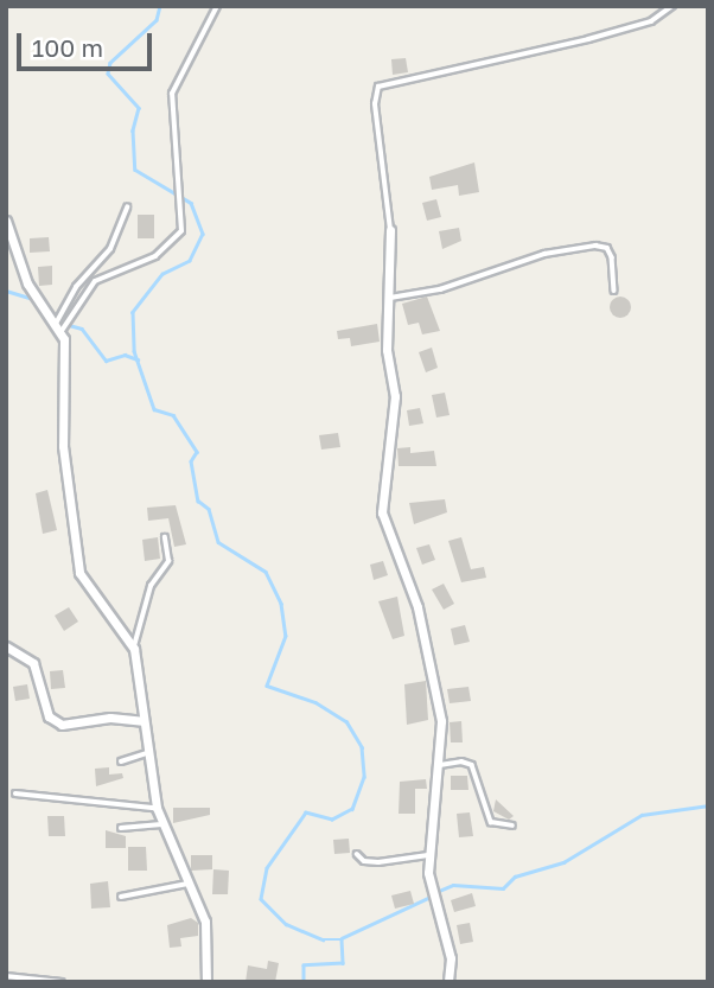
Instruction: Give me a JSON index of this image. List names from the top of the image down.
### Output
{
  "scale_bar": "100 m"
}
